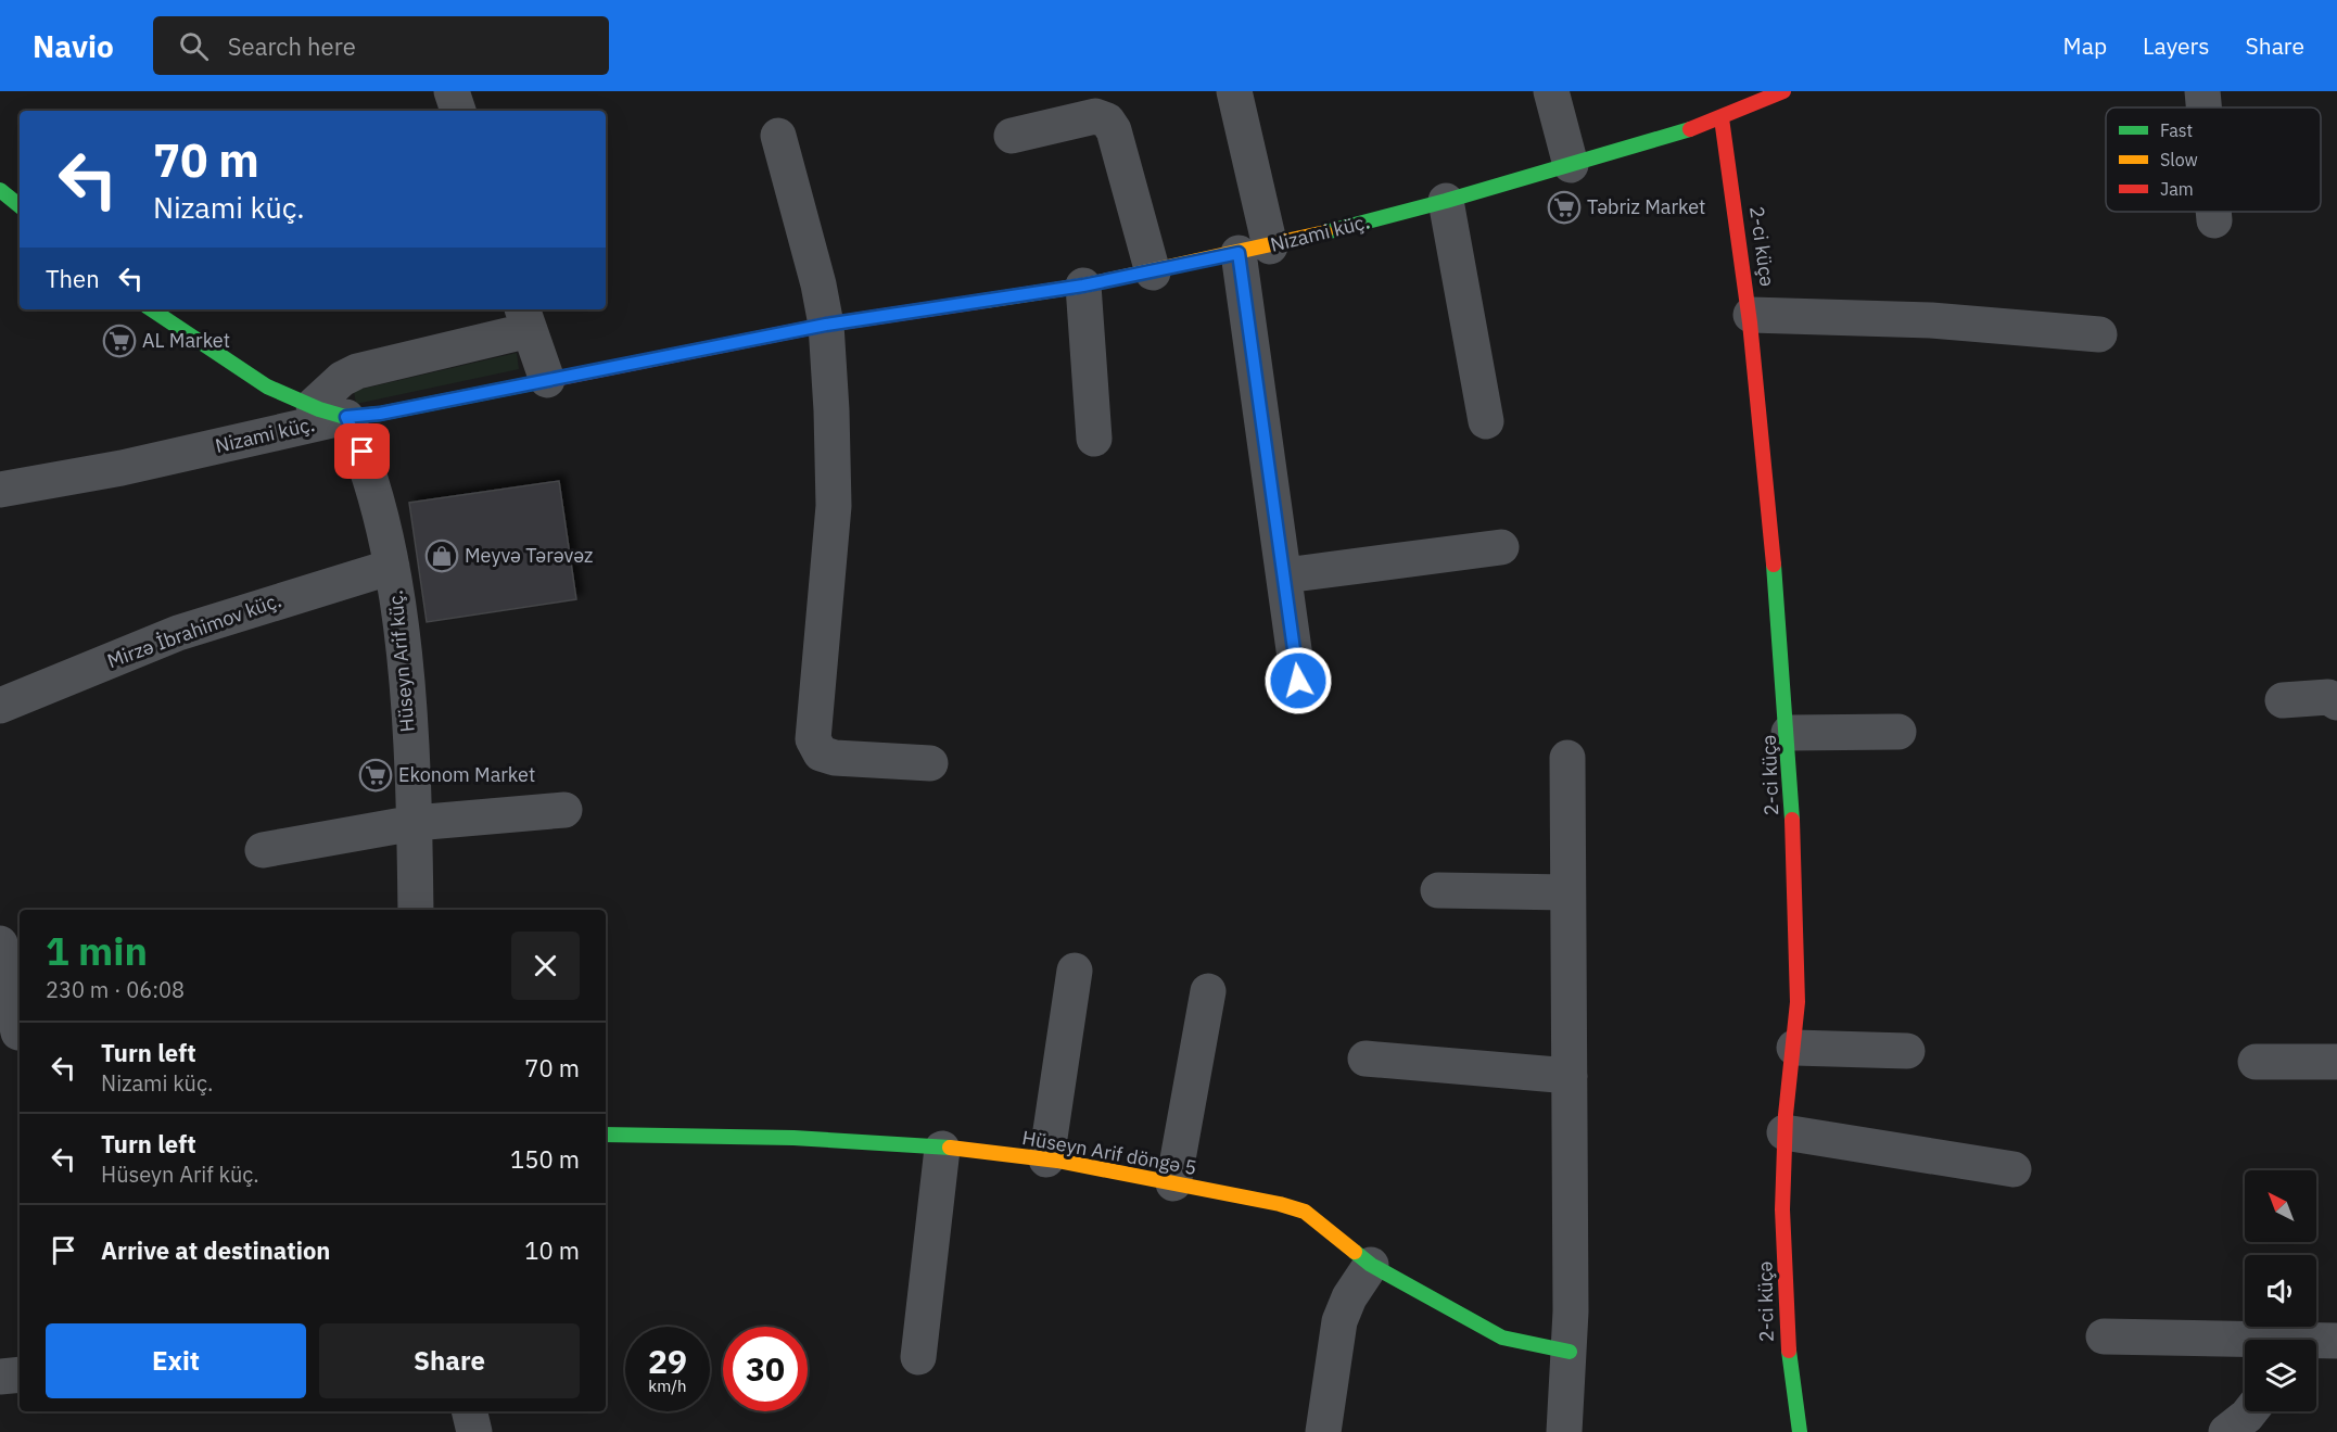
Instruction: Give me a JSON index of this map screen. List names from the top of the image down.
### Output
{
  "streets": {
    "street": [
      "Nizami küç.",
      "2-ci küçə",
      "Mirzə İbrahimov küç.",
      "Hüseyn Arif küç.",
      "Hüseyn Arif döngə 5"
    ]
  },
  "crossings": [
    ["Nizami küç.", "2-ci küçə"],
    ["Nizami küç.", "Hüseyn Arif küç."],
    ["Mirzə İbrahimov küç.", "Hüseyn Arif küç."]
  ],
  "places": {
    "supermarket": ["Təbriz Market", "AL Market", "Ekonom Market"],
    "shop": ["Meyvə Tərəvəz"]
  },
  "legend": ["Fast", "Slow", "Jam"],
  "north": "top left",
  "page": {
    "header": "Navio",
    "search": "Search here",
    "nav": ["Map", "Layers", "Share"],
    "turn": ["70 m", "Nizami küç."],
    "then": "Then",
    "heading": ["1 min", "230 m · 06:08"],
    "list": [
      {
        "name": "Turn left",
        "note": "Nizami küç.",
        "value": "70 m"
      },
      {
        "name": "Turn left",
        "note": "Hüseyn Arif küç.",
        "value": "150 m"
      },
      {
        "name": "Arrive at destination",
        "value": "10 m"
      }
    ],
    "buttons": ["Exit", "Share"],
    "speed": "29 km/h",
    "limit": "30"
  }
}
